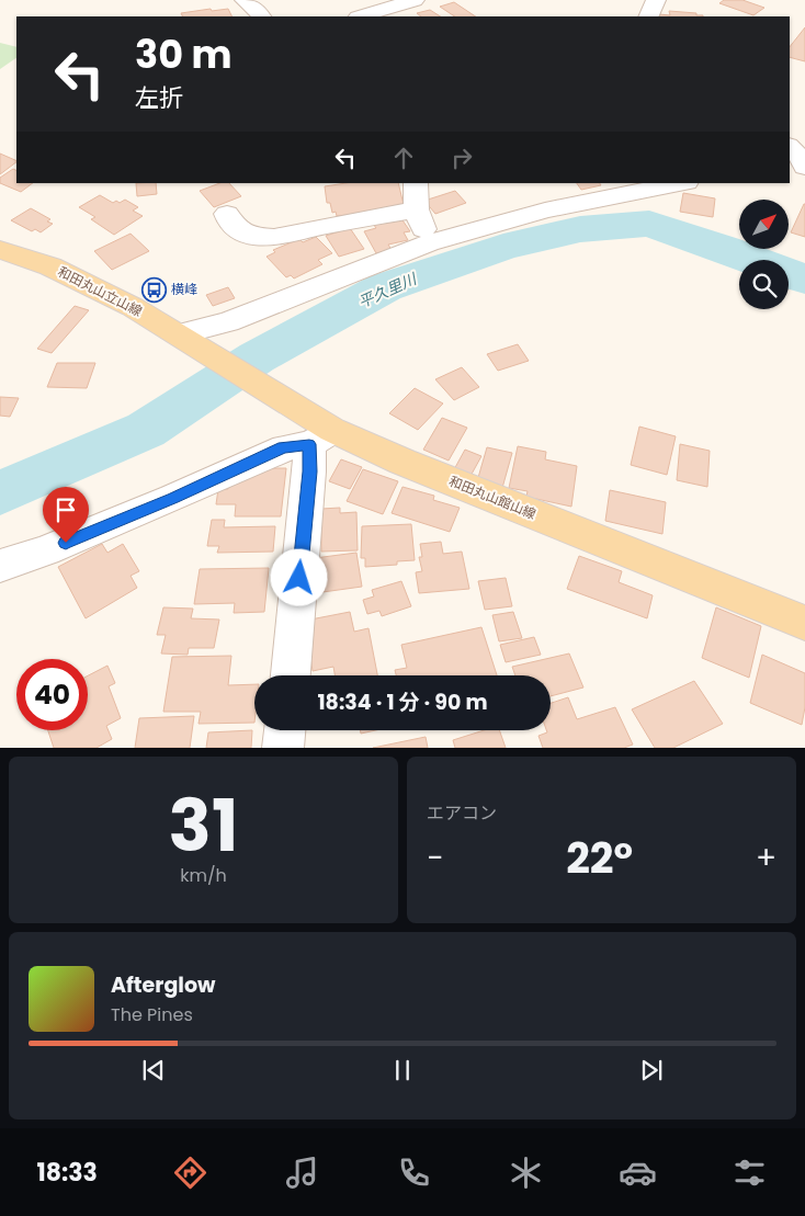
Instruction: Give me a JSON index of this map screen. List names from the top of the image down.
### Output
{
  "streets": {
    "main road": ["和田丸山立山線", "和田丸山館山線"]
  },
  "crossings": [
    ["和田丸山立山線", "和田丸山館山線"]
  ],
  "water": ["平久里川"],
  "places": {
    "bus stop": ["横峰"]
  },
  "north": "top right",
  "page": {
    "turn": ["30 m", "左折"],
    "limit": "40",
    "trip": "18:34 · 1 分 · 90 m",
    "tile": [
      ["31", "km/h"],
      "エアコン"
    ],
    "heat": ["−", "22°", "+"],
    "song": ["Afterglow", "The Pines"],
    "tabs": "18:33"
  }
}
